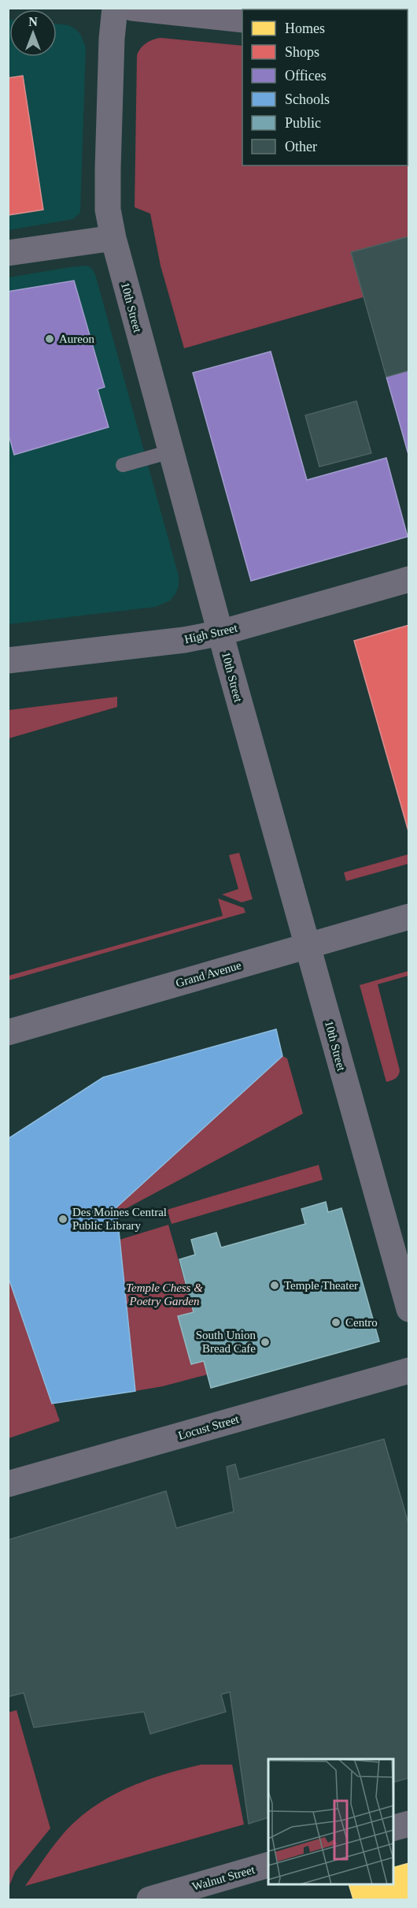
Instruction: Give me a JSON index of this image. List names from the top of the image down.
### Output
{
  "streets": {
    "street": [
      "10th Street",
      "High Street",
      "Grand Avenue",
      "Locust Street",
      "Walnut Street"
    ]
  },
  "crossings": [
    ["10th Street", "High Street"],
    ["10th Street", "Grand Avenue"]
  ],
  "parks": ["Temple Chess & Poetry Garden"],
  "places": [
    "Aureon",
    "Des Moines Central Public Library",
    "Temple Theater",
    "Centro",
    "South Union Bread Cafe"
  ],
  "legend": [
    "Homes",
    "Shops",
    "Offices",
    "Schools",
    "Public",
    "Other"
  ],
  "north": "top"
}
